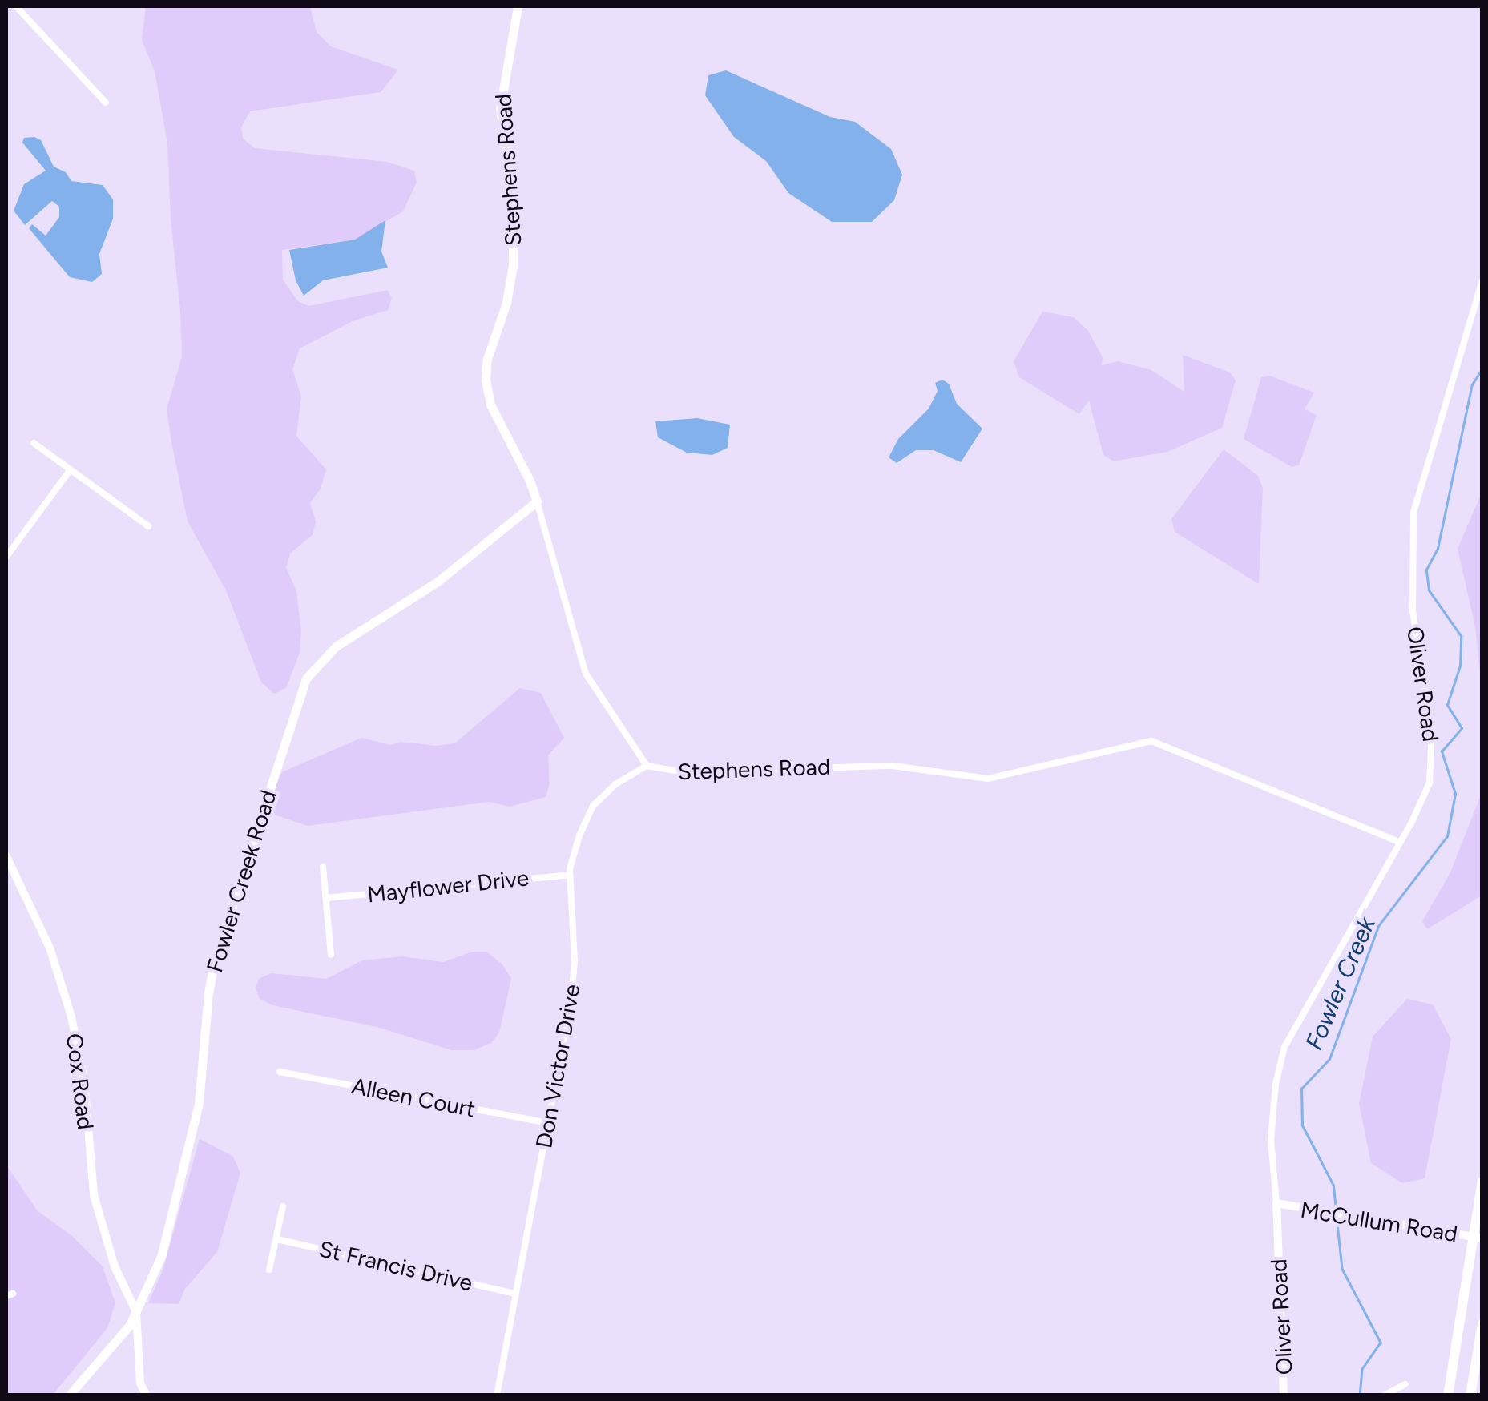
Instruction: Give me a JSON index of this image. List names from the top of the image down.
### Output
{
  "streets": {
    "main road": ["Stephens Road", "Fowler Creek Road"],
    "street": [
      "Oliver Road",
      "Mayflower Drive",
      "Don Victor Drive",
      "Cox Road",
      "Alleen Court",
      "McCullum Road",
      "St Francis Drive"
    ]
  },
  "crossings": [
    ["Stephens Road", "Oliver Road"],
    ["Stephens Road", "Fowler Creek Road"],
    ["Stephens Road", "Don Victor Drive"],
    ["Oliver Road", "McCullum Road"],
    ["Fowler Creek Road", "Cox Road"],
    ["Mayflower Drive", "Don Victor Drive"],
    ["Don Victor Drive", "Alleen Court"],
    ["Don Victor Drive", "St Francis Drive"]
  ],
  "water": ["Fowler Creek"]
}
